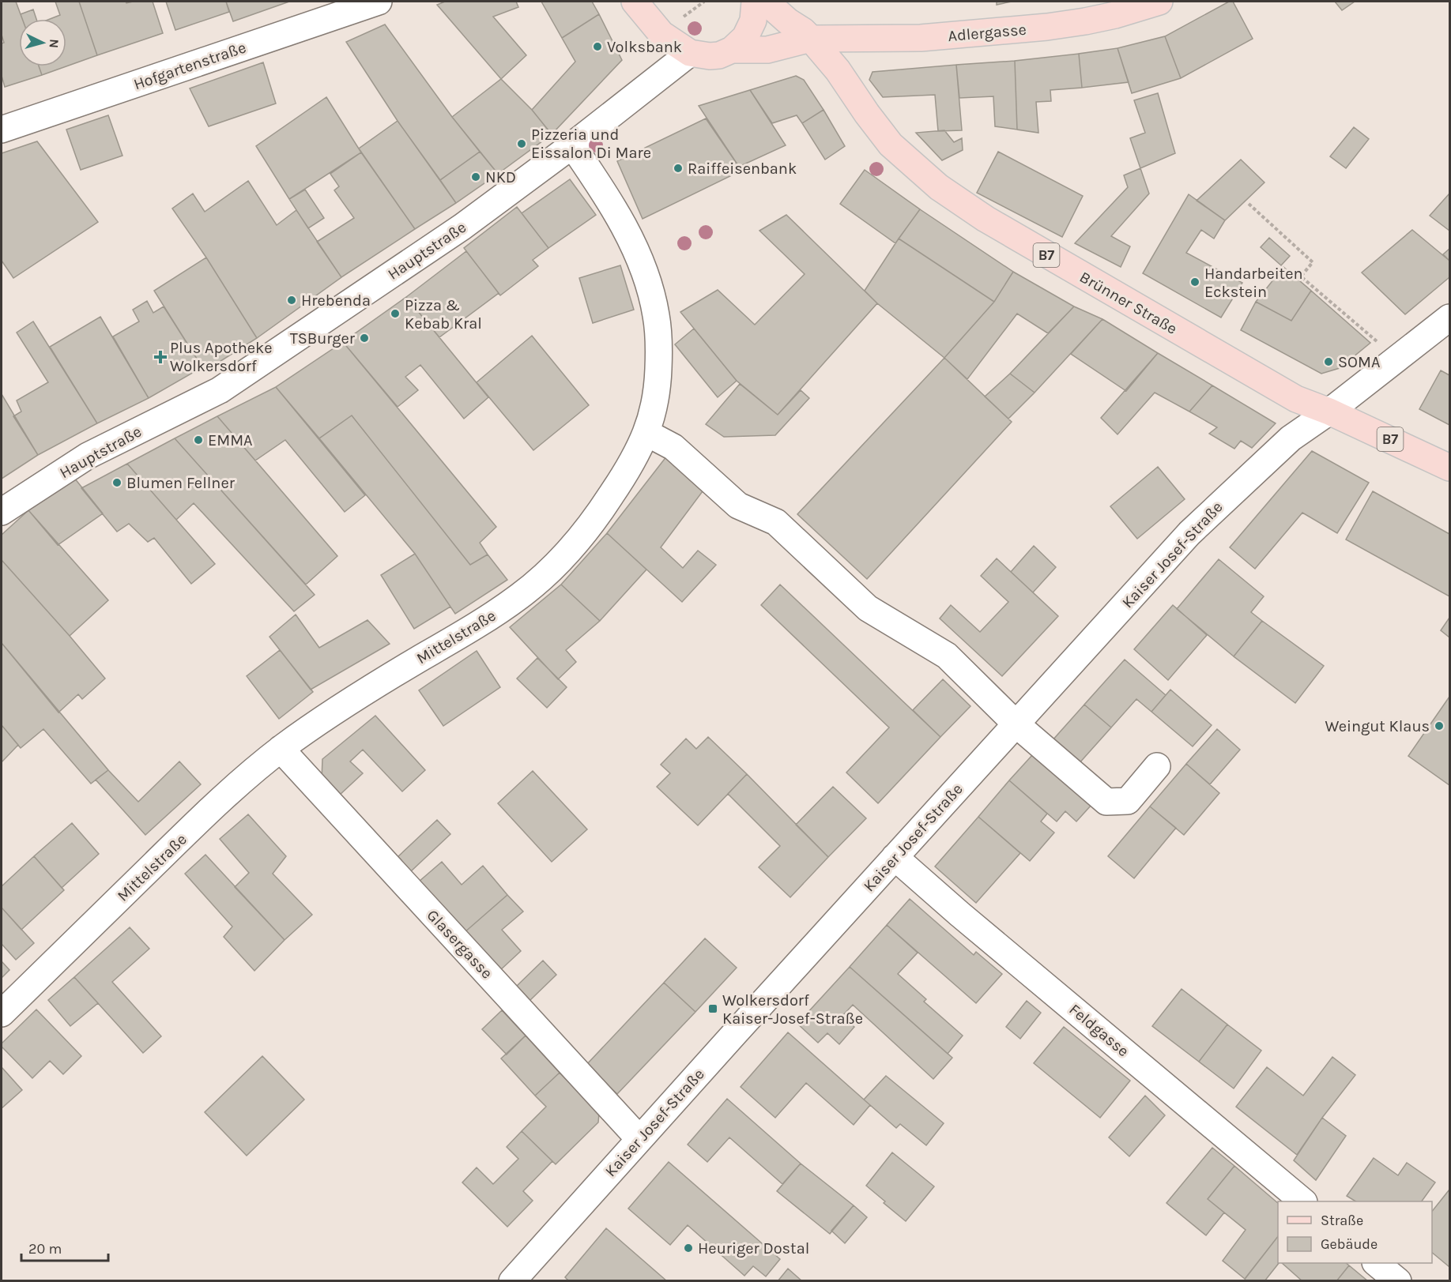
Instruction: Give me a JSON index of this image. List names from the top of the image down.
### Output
{
  "streets": {
    "main road": ["Adlergasse", "B7", "Brünner Straße"],
    "street": [
      "Hofgartenstraße",
      "Hauptstraße",
      "Kaiser Josef-Straße",
      "Mittelstraße",
      "Glasergasse",
      "Feldgasse"
    ]
  },
  "crossings": [
    ["Adlergasse", "Hauptstraße"],
    ["Adlergasse", "B7"],
    ["Adlergasse", "Brünner Straße"],
    ["Hauptstraße", "Mittelstraße"],
    ["B7", "Brünner Straße"],
    ["Brünner Straße", "Kaiser Josef-Straße"],
    ["Kaiser Josef-Straße", "Glasergasse"],
    ["Kaiser Josef-Straße", "Feldgasse"],
    ["Mittelstraße", "Glasergasse"]
  ],
  "places": {
    "other": [
      "Volksbank",
      "Pizzeria und Eissalon Di Mare",
      "Raiffeisenbank",
      "NKD",
      "Handarbeiten Eckstein",
      "Hrebenda",
      "Pizza & Kebab Kral",
      "TSBurger",
      "SOMA",
      "EMMA",
      "Blumen Fellner",
      "Weingut Klaus",
      "Heuriger Dostal"
    ],
    "health": ["Plus Apotheke Wolkersdorf"],
    "transit": ["Wolkersdorf Kaiser-Josef-Straße"]
  },
  "legend": ["Straße", "Gebäude"],
  "scale_bar": "20 m",
  "north": "right"
}
